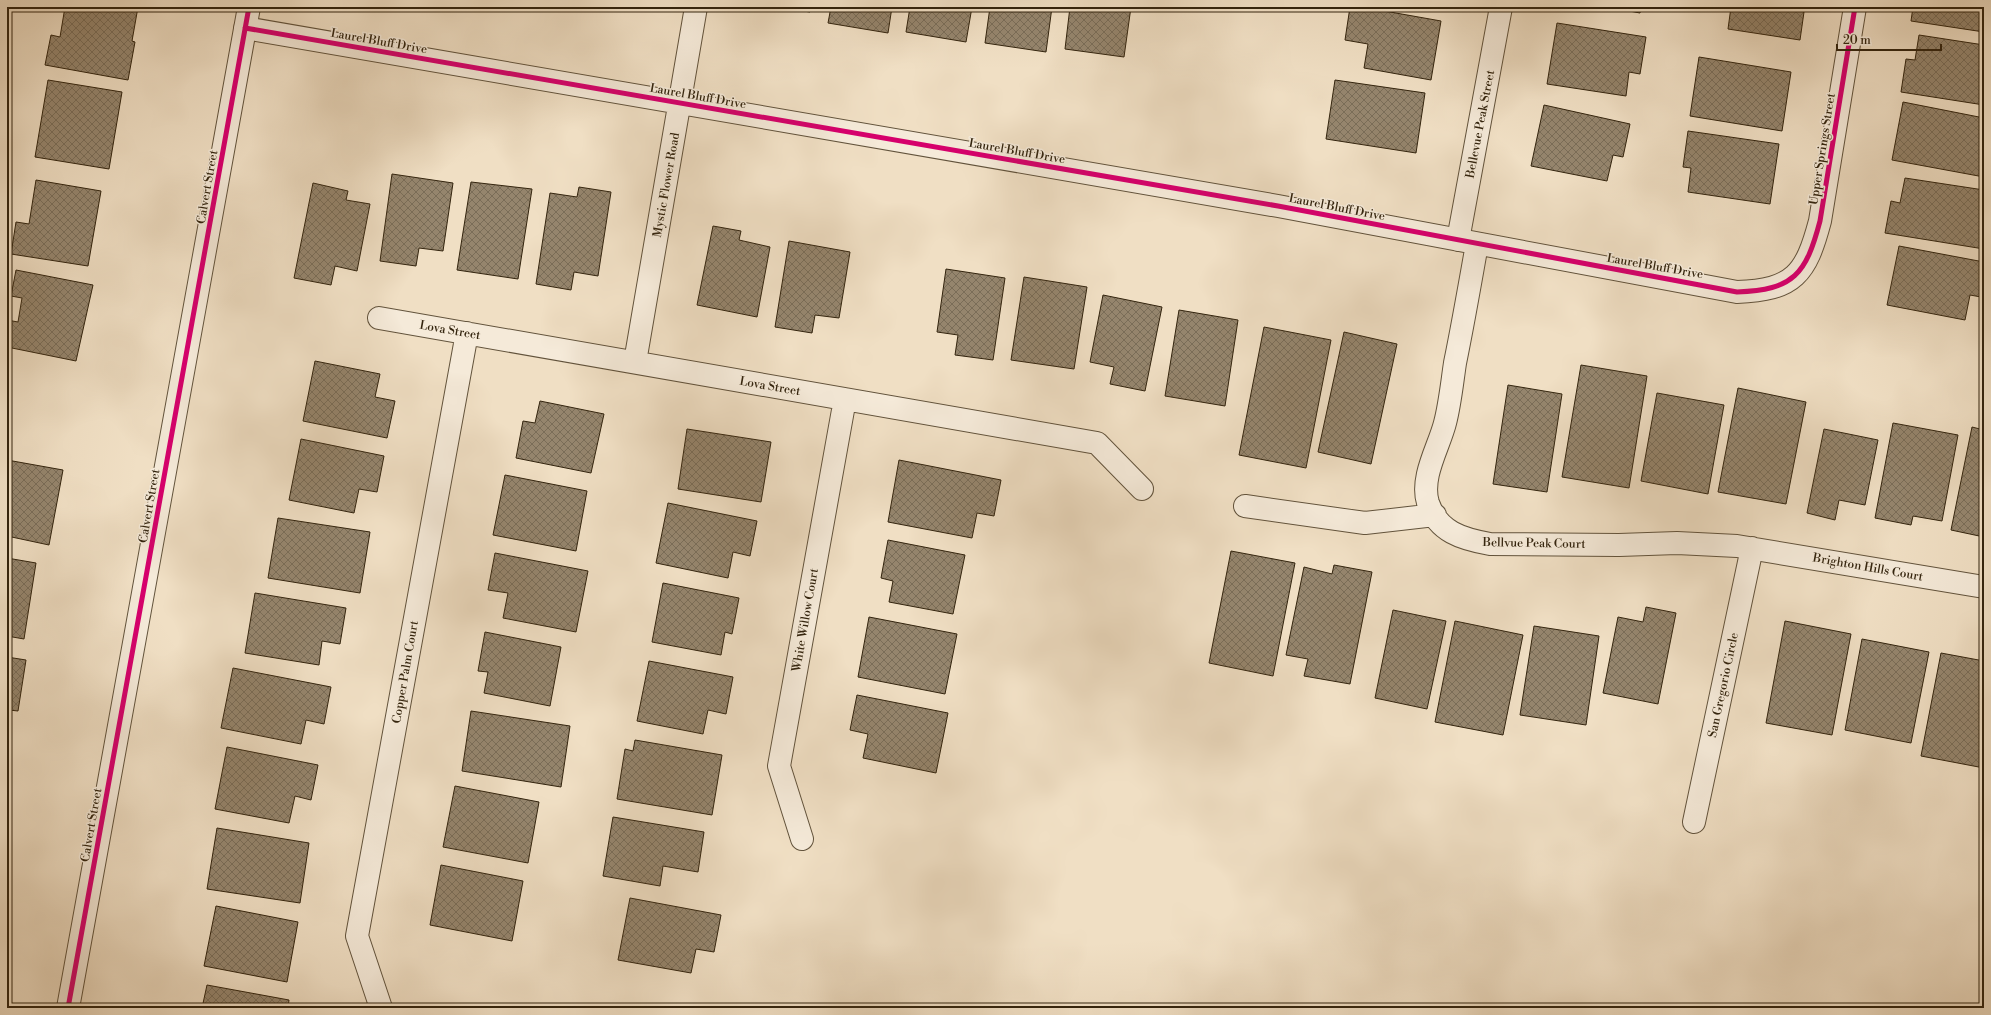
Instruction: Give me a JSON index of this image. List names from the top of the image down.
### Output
{
  "streets": {
    "street": [
      "Laurel Bluff Drive",
      "Bellevue Peak Street",
      "Upper Springs Street",
      "Mystic Flower Road",
      "Calvert Street",
      "Lova Street",
      "Bellvue Peak Court",
      "Brighton Hills Court",
      "White Willow Court",
      "Copper Palm Court",
      "San Gregorio Circle"
    ]
  },
  "crossings": [
    ["Laurel Bluff Drive", "Bellevue Peak Street"],
    ["Laurel Bluff Drive", "Upper Springs Street"],
    ["Laurel Bluff Drive", "Mystic Flower Road"],
    ["Laurel Bluff Drive", "Calvert Street"],
    ["Laurel Bluff Drive", "Bellvue Peak Court"],
    ["Bellevue Peak Street", "Bellvue Peak Court"],
    ["Mystic Flower Road", "Lova Street"],
    ["Lova Street", "White Willow Court"],
    ["Lova Street", "Copper Palm Court"],
    ["Bellvue Peak Court", "Brighton Hills Court"],
    ["Bellvue Peak Court", "San Gregorio Circle"],
    ["Brighton Hills Court", "San Gregorio Circle"]
  ],
  "scale_bar": "20 m"
}
